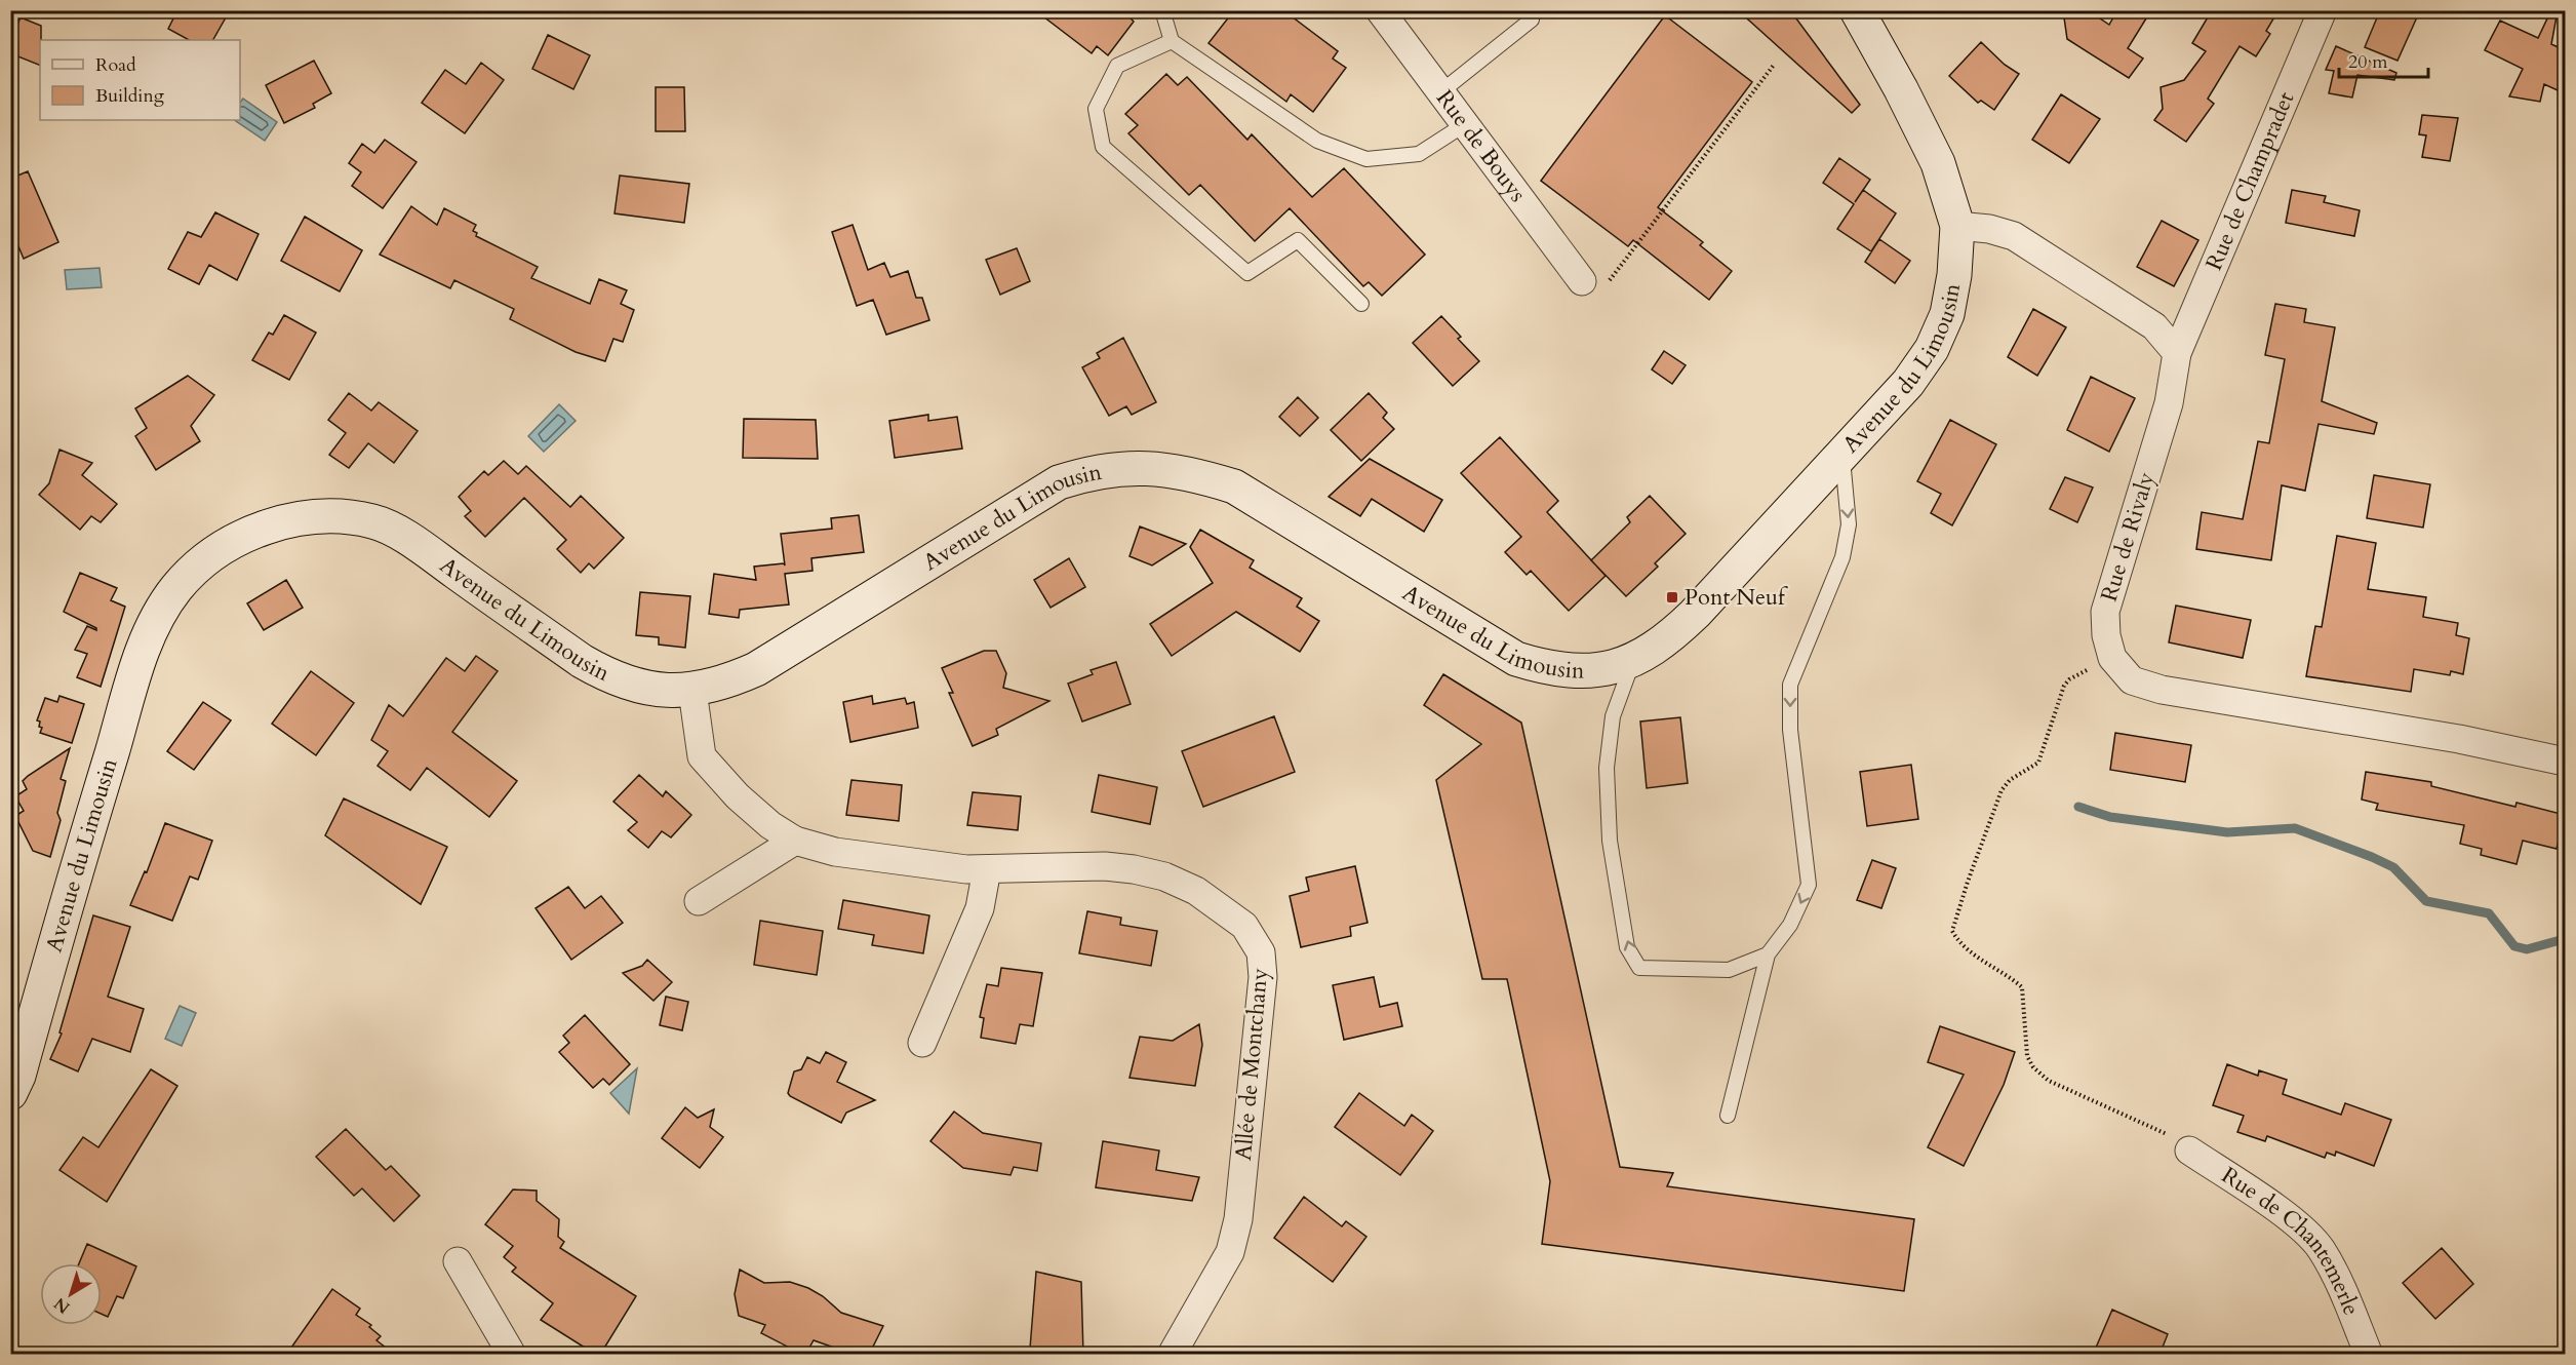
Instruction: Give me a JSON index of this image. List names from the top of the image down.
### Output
{
  "streets": {
    "main road": ["Avenue du Limousin"],
    "street": [
      "Rue de Bouys",
      "Rue de Champradet",
      "Rue de Rivaly",
      "Allée de Montchany",
      "Rue de Chantemerle"
    ]
  },
  "crossings": [
    ["Rue de Champradet", "Rue de Rivaly"],
    ["Avenue du Limousin", "Allée de Montchany"]
  ],
  "places": {
    "transit": ["Pont Neuf"]
  },
  "legend": ["Road", "Building"],
  "scale_bar": "20 m",
  "north": "bottom left"
}
